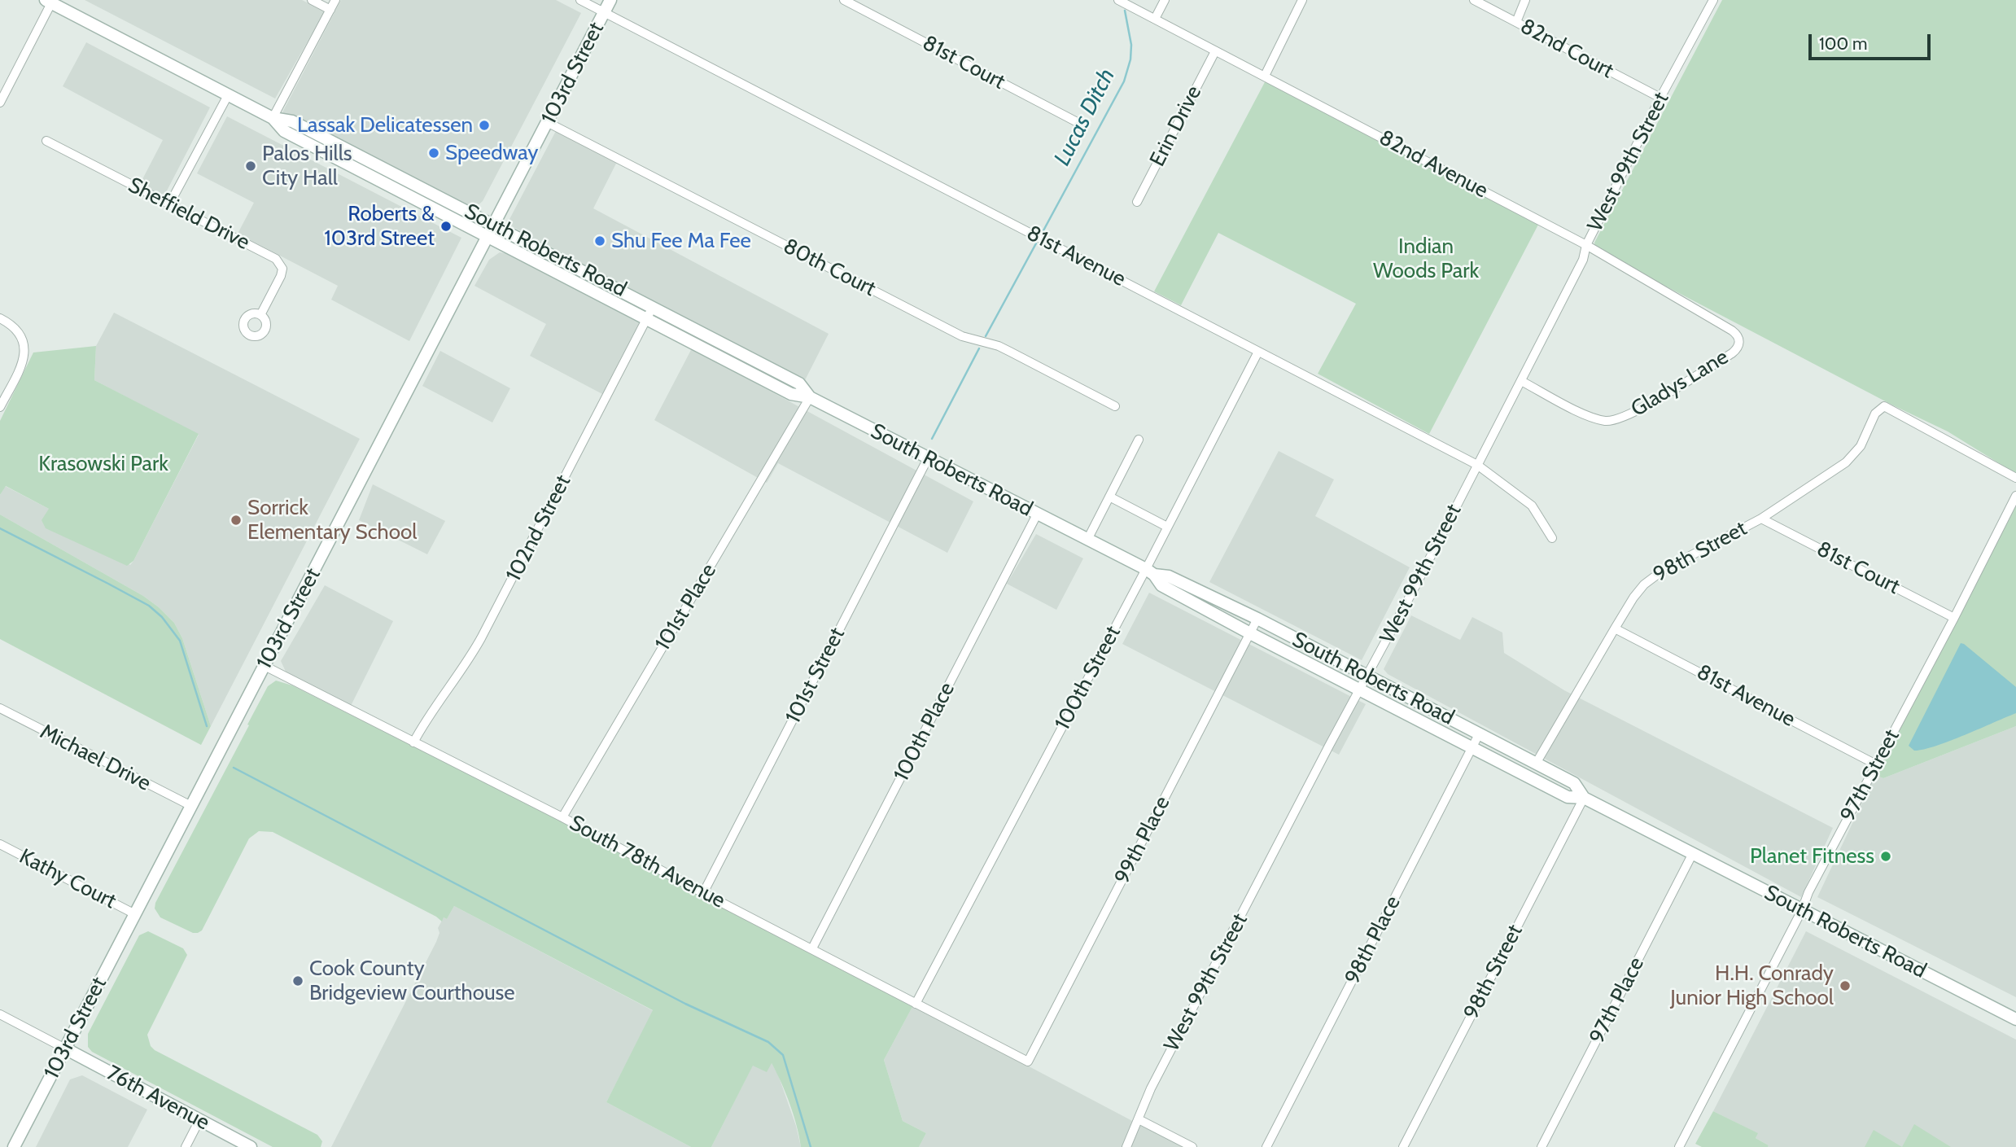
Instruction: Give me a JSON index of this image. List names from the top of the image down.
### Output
{
  "streets": {
    "street": [
      "82nd Court",
      "81st Court",
      "103rd Street",
      "Erin Drive",
      "West 99th Street",
      "82nd Avenue",
      "Sheffield Drive",
      "South Roberts Road",
      "81st Avenue",
      "80th Court",
      "Gladys Lane",
      "102nd Street",
      "98th Street",
      "101st Place",
      "101st Street",
      "100th Street",
      "100th Place",
      "Michael Drive",
      "97th Street",
      "99th Place",
      "South 78th Avenue",
      "Kathy Court",
      "98th Place",
      "97th Place",
      "76th Avenue"
    ]
  },
  "crossings": [
    ["82nd Court", "West 99th Street"],
    ["81st Court", "98th Street"],
    ["81st Court", "97th Street"],
    ["103rd Street", "South Roberts Road"],
    ["103rd Street", "81st Avenue"],
    ["103rd Street", "80th Court"],
    ["103rd Street", "Michael Drive"],
    ["103rd Street", "South 78th Avenue"],
    ["103rd Street", "Kathy Court"],
    ["103rd Street", "76th Avenue"],
    ["Erin Drive", "82nd Avenue"],
    ["West 99th Street", "82nd Avenue"],
    ["West 99th Street", "South Roberts Road"],
    ["West 99th Street", "81st Avenue"],
    ["West 99th Street", "Gladys Lane"],
    ["82nd Avenue", "Gladys Lane"],
    ["South Roberts Road", "102nd Street"],
    ["South Roberts Road", "98th Street"],
    ["South Roberts Road", "101st Place"],
    ["South Roberts Road", "101st Street"],
    ["South Roberts Road", "100th Street"],
    ["South Roberts Road", "100th Place"],
    ["South Roberts Road", "97th Street"],
    ["South Roberts Road", "99th Place"],
    ["South Roberts Road", "98th Place"],
    ["South Roberts Road", "97th Place"],
    ["81st Avenue", "98th Street"],
    ["81st Avenue", "100th Street"],
    ["81st Avenue", "97th Street"],
    ["102nd Street", "South 78th Avenue"],
    ["101st Place", "South 78th Avenue"],
    ["101st Street", "South 78th Avenue"],
    ["100th Street", "South 78th Avenue"],
    ["100th Place", "South 78th Avenue"],
    ["99th Place", "South 78th Avenue"]
  ],
  "water": ["Lucas Ditch"],
  "parks": ["Indian Woods Park", "Krasowski Park"],
  "places": [
    "Lassak Delicatessen",
    "Speedway",
    "Palos Hills City Hall",
    "Roberts & 103rd Street",
    "Shu Fee Ma Fee",
    "Sorrick Elementary School",
    "Planet Fitness",
    "Cook County Bridgeview Courthouse",
    "H.H. Conrady Junior High School"
  ],
  "scale_bar": "100 m"
}
